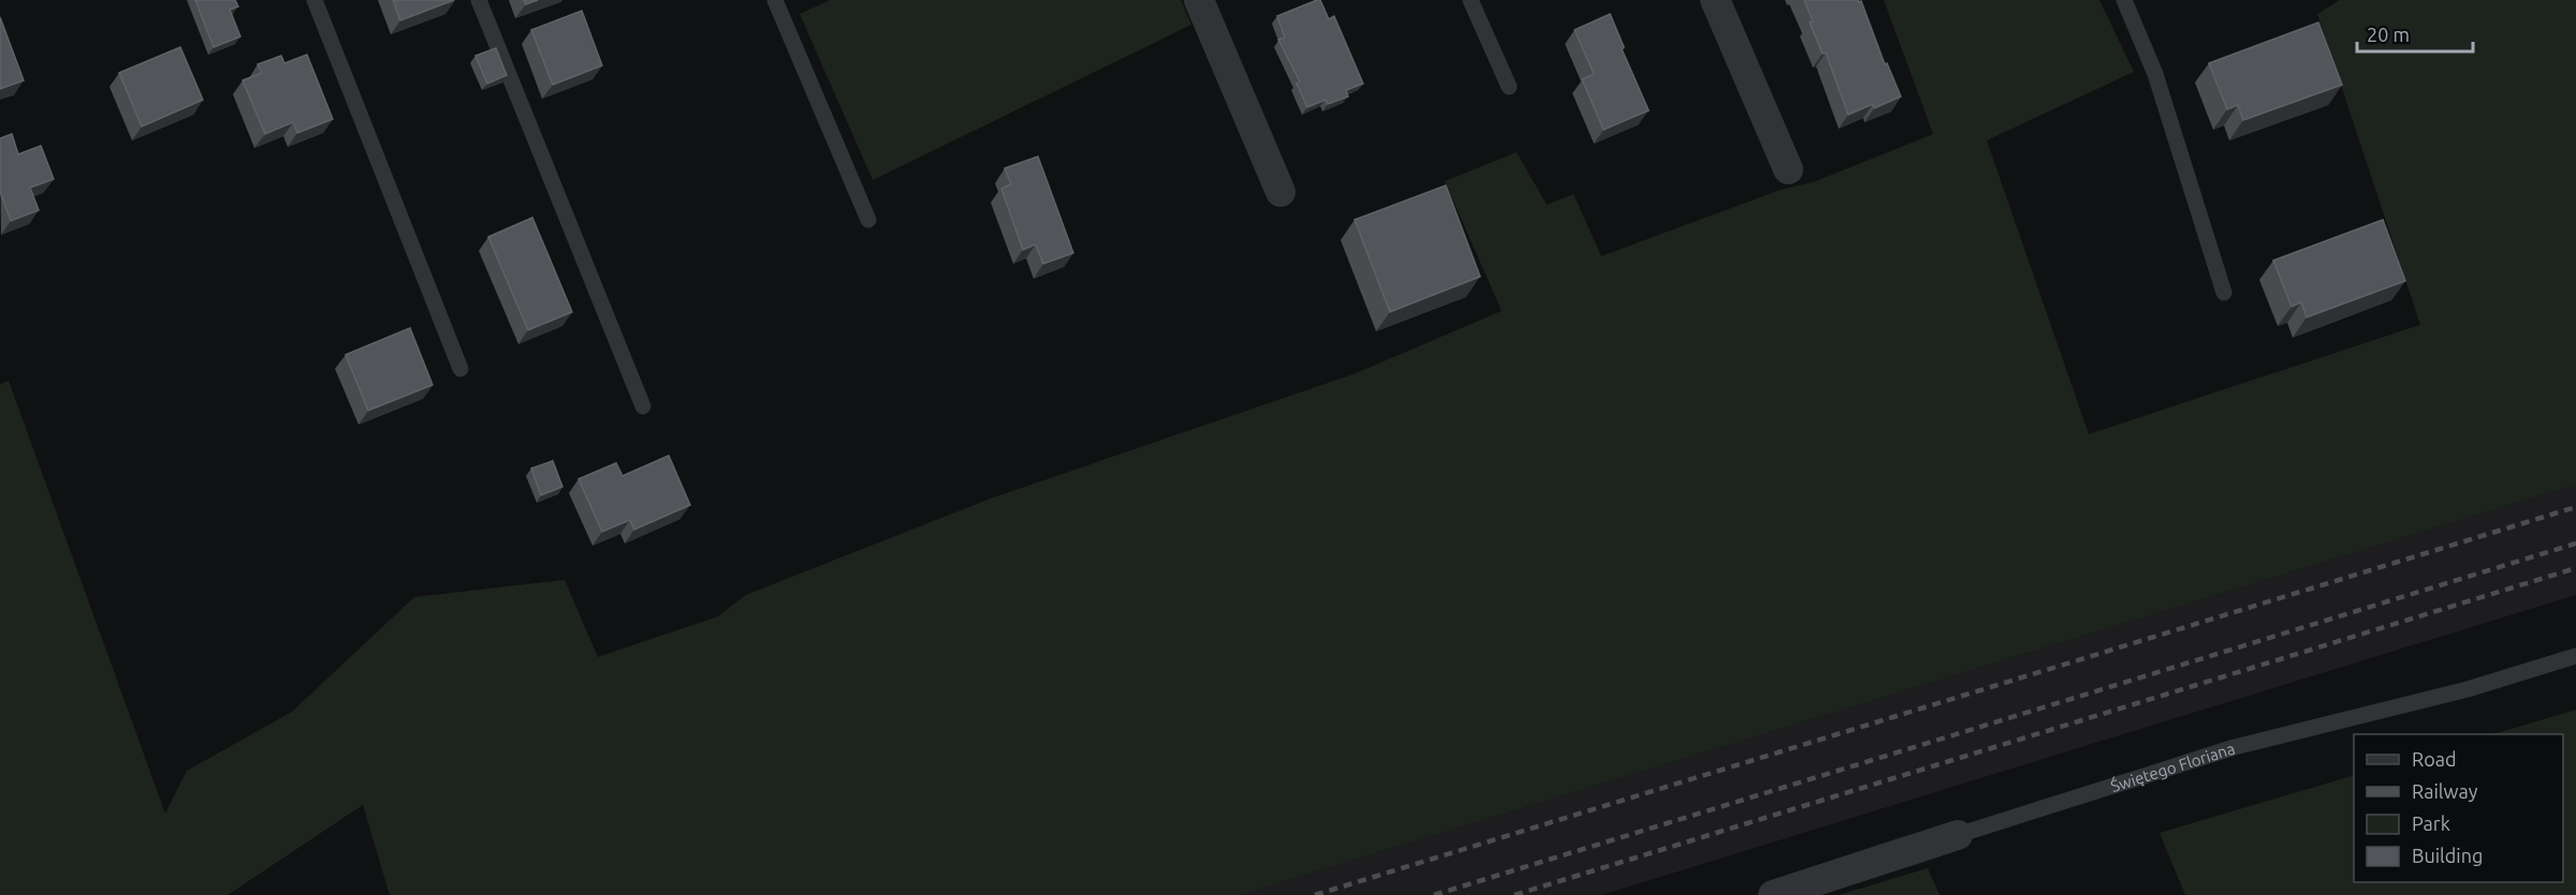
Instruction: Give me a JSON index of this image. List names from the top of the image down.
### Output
{
  "streets": {
    "street": ["Świętego Floriana"]
  },
  "legend": [
    "Road",
    "Railway",
    "Park",
    "Building"
  ],
  "scale_bar": "20 m"
}
